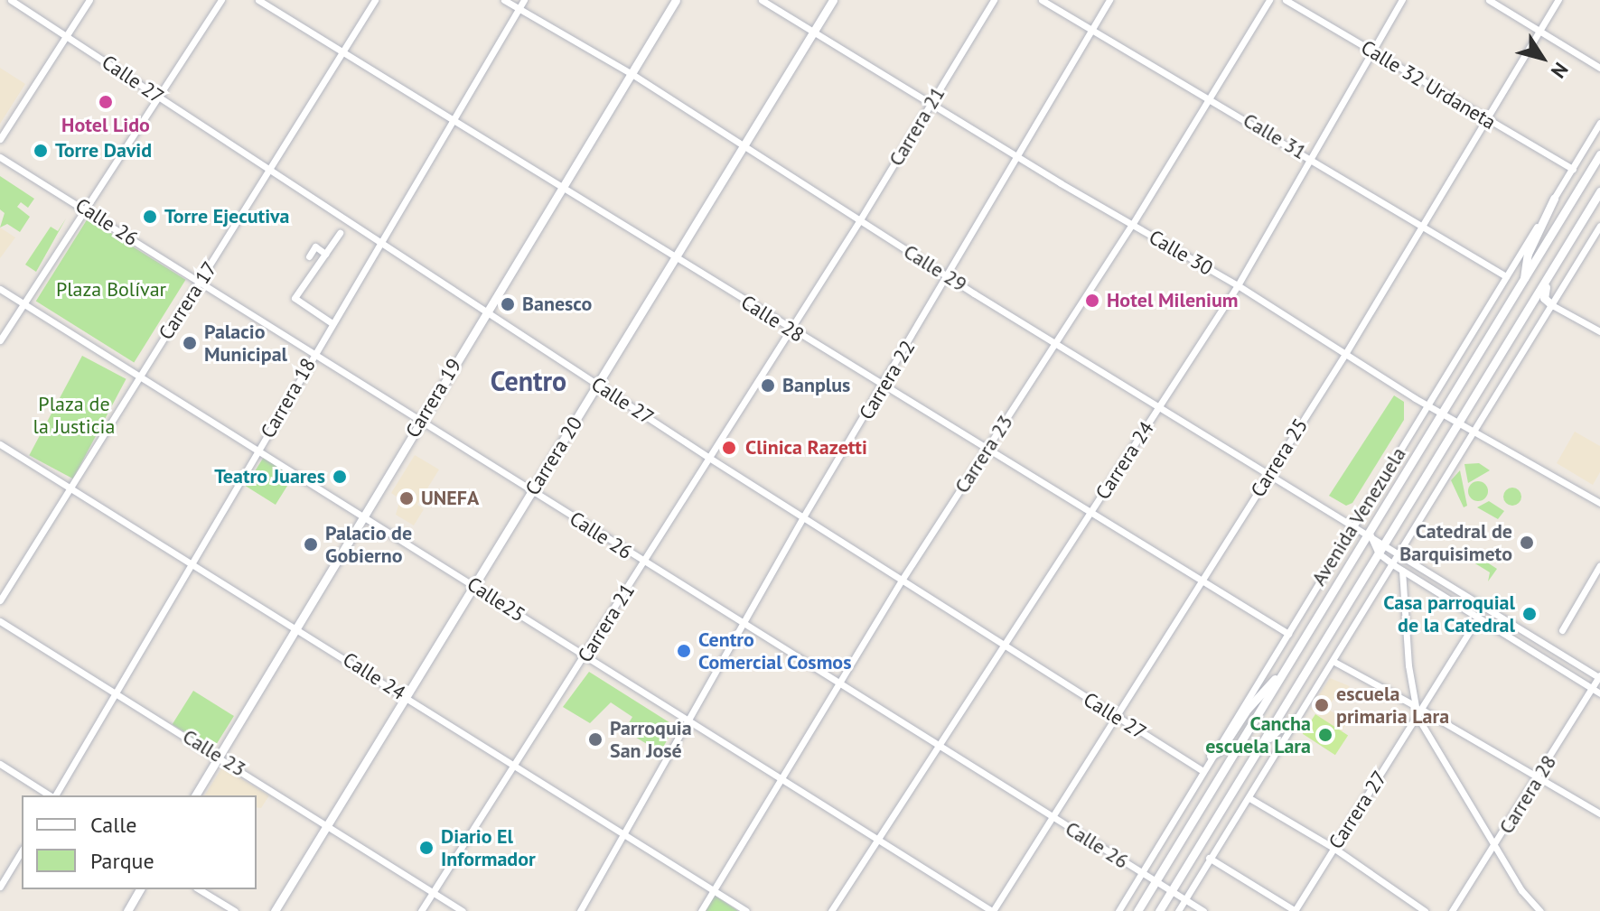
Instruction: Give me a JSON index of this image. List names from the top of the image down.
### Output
{
  "streets": {
    "street": [
      "Calle 27",
      "Calle 32 Urdaneta",
      "Carrera 21",
      "Calle 31",
      "Calle 26",
      "Calle 30",
      "Calle 29",
      "Carrera 17",
      "Calle 28",
      "Carrera 22",
      "Carrera 18",
      "Carrera 19",
      "Carrera 23",
      "Carrera 20",
      "Carrera 25",
      "Carrera 24",
      "Avenida Venezuela",
      "Calle25",
      "Calle 24",
      "Calle 23",
      "Carrera 28",
      "Carrera 27"
    ]
  },
  "crossings": [
    ["Calle 27", "Carrera 21"],
    ["Calle 27", "Carrera 17"],
    ["Calle 27", "Carrera 22"],
    ["Calle 27", "Carrera 18"],
    ["Calle 27", "Carrera 19"],
    ["Calle 27", "Carrera 23"],
    ["Calle 27", "Carrera 20"],
    ["Calle 27", "Carrera 25"],
    ["Calle 27", "Carrera 24"],
    ["Calle 27", "Avenida Venezuela"],
    ["Calle 32 Urdaneta", "Carrera 25"],
    ["Calle 32 Urdaneta", "Carrera 24"],
    ["Calle 32 Urdaneta", "Avenida Venezuela"],
    ["Carrera 21", "Calle 26"],
    ["Carrera 21", "Calle 30"],
    ["Carrera 21", "Calle 29"],
    ["Carrera 21", "Calle 28"],
    ["Carrera 21", "Calle25"],
    ["Carrera 21", "Calle 24"],
    ["Carrera 21", "Calle 23"],
    ["Calle 31", "Carrera 22"],
    ["Calle 31", "Carrera 23"],
    ["Calle 31", "Carrera 25"],
    ["Calle 31", "Carrera 24"],
    ["Calle 31", "Avenida Venezuela"],
    ["Calle 26", "Carrera 17"],
    ["Calle 26", "Carrera 22"],
    ["Calle 26", "Carrera 18"],
    ["Calle 26", "Carrera 19"],
    ["Calle 26", "Carrera 23"],
    ["Calle 26", "Carrera 20"],
    ["Calle 26", "Carrera 25"],
    ["Calle 26", "Carrera 24"],
    ["Calle 26", "Avenida Venezuela"],
    ["Calle 30", "Carrera 22"],
    ["Calle 30", "Carrera 23"],
    ["Calle 30", "Carrera 20"],
    ["Calle 30", "Carrera 25"],
    ["Calle 30", "Carrera 24"],
    ["Calle 30", "Avenida Venezuela"],
    ["Calle 29", "Carrera 22"],
    ["Calle 29", "Carrera 18"],
    ["Calle 29", "Carrera 19"],
    ["Calle 29", "Carrera 23"],
    ["Calle 29", "Carrera 20"],
    ["Calle 29", "Carrera 25"],
    ["Calle 29", "Carrera 24"],
    ["Calle 29", "Avenida Venezuela"],
    ["Calle 29", "Carrera 28"],
    ["Carrera 17", "Calle 28"],
    ["Carrera 17", "Calle25"],
    ["Carrera 17", "Calle 24"],
    ["Calle 28", "Carrera 22"],
    ["Calle 28", "Carrera 18"],
    ["Calle 28", "Carrera 19"],
    ["Calle 28", "Carrera 23"],
    ["Calle 28", "Carrera 20"],
    ["Calle 28", "Carrera 25"],
    ["Calle 28", "Carrera 24"],
    ["Calle 28", "Avenida Venezuela"],
    ["Carrera 22", "Calle25"],
    ["Carrera 22", "Calle 24"],
    ["Carrera 18", "Calle25"],
    ["Carrera 18", "Calle 24"],
    ["Carrera 18", "Calle 23"],
    ["Carrera 19", "Calle25"],
    ["Carrera 19", "Calle 24"],
    ["Carrera 19", "Calle 23"],
    ["Carrera 23", "Calle25"],
    ["Carrera 23", "Calle 24"],
    ["Carrera 20", "Calle25"],
    ["Carrera 20", "Calle 24"],
    ["Carrera 20", "Calle 23"],
    ["Carrera 25", "Calle25"],
    ["Carrera 24", "Calle25"]
  ],
  "districts": ["Centro"],
  "parks": ["Plaza Bolívar", "Plaza de la Justicia"],
  "places": [
    "Hotel Lido",
    "Torre David",
    "Torre Ejecutiva",
    "Hotel Milenium",
    "Banesco",
    "Palacio Municipal",
    "Banplus",
    "Clinica Razetti",
    "Teatro Juares",
    "UNEFA",
    "Catedral de Barquisimeto",
    "Palacio de Gobierno",
    "Casa parroquial de la Catedral",
    "Centro Comercial Cosmos",
    "escuela primaria Lara",
    "Cancha escuela Lara",
    "Parroquia San José",
    "Diario El Informador"
  ],
  "legend": ["Calle", "Parque"],
  "north": "bottom right"
}
